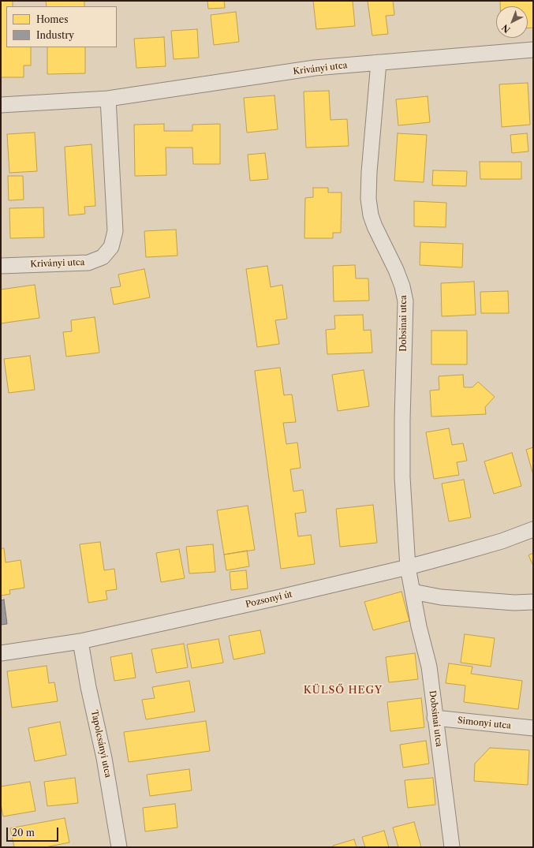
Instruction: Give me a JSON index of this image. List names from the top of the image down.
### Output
{
  "streets": {
    "street": [
      "Kriványi utca",
      "Dobsinai utca",
      "Pozsonyi út",
      "Simonyi utca",
      "Tapolcsányi utca"
    ]
  },
  "crossings": [
    ["Kriványi utca", "Dobsinai utca"],
    ["Dobsinai utca", "Pozsonyi út"],
    ["Dobsinai utca", "Simonyi utca"],
    ["Pozsonyi út", "Tapolcsányi utca"]
  ],
  "districts": ["KÜLSŐ HEGY"],
  "legend": ["Homes", "Industry"],
  "scale_bar": "20 m",
  "north": "bottom left"
}
